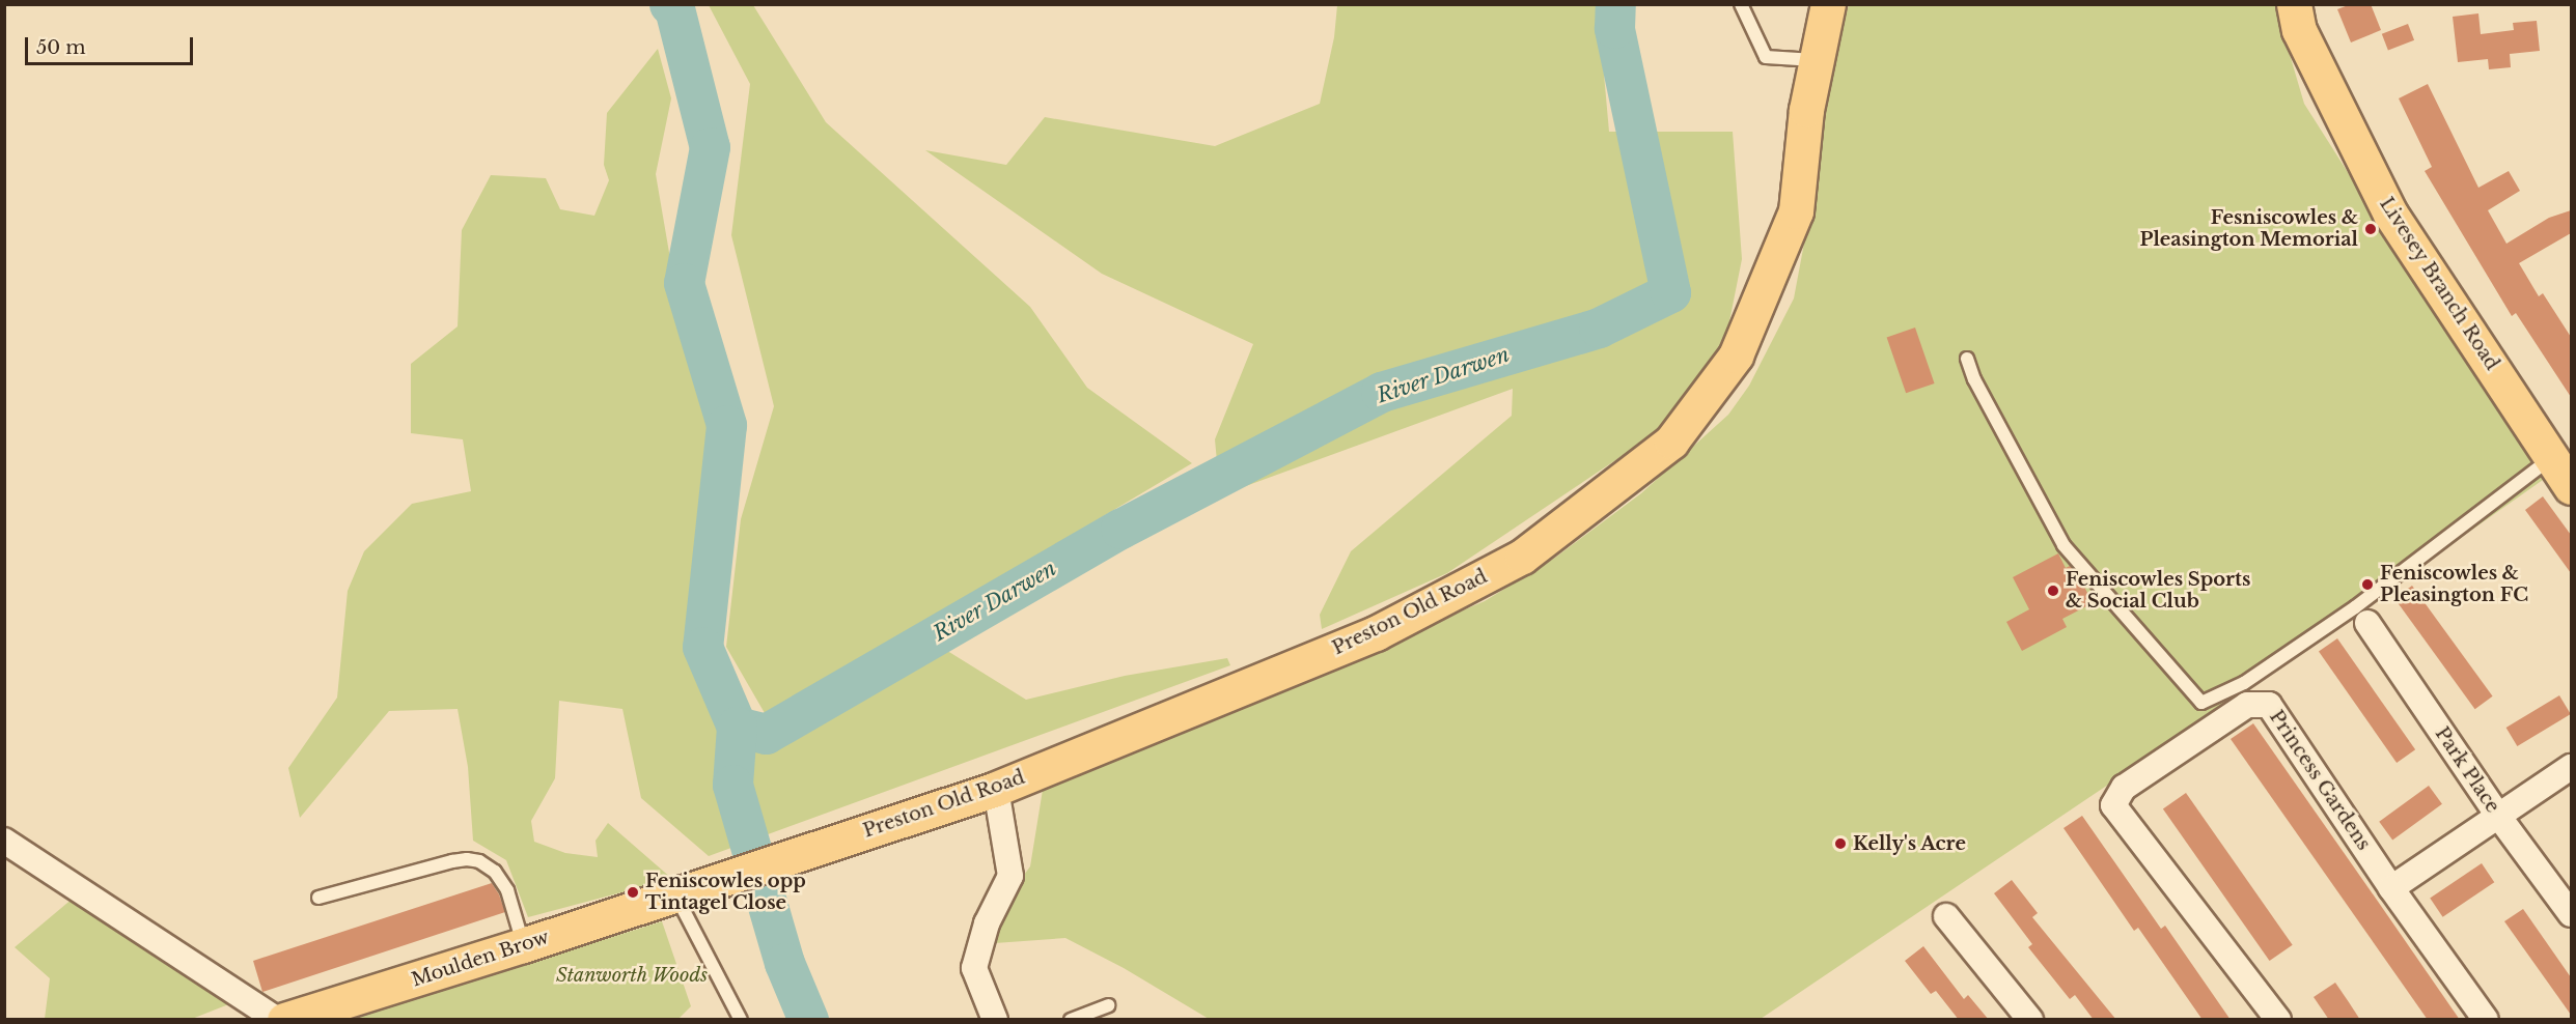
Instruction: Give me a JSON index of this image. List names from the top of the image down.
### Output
{
  "streets": {
    "main road": ["Livesey Branch Road", "Preston Old Road", "Moulden Brow"],
    "street": ["Park Place", "Princess Gardens"]
  },
  "crossings": [
    ["Preston Old Road", "Moulden Brow"]
  ],
  "water": ["River Darwen"],
  "parks": ["Stanworth Woods"],
  "places": [
    "Fesniscowles & Pleasington Memorial",
    "Feniscowles & Pleasington FC",
    "Feniscowles Sports & Social Club",
    "Kelly's Acre",
    "Feniscowles opp Tintagel Close"
  ],
  "scale_bar": "50 m"
}
